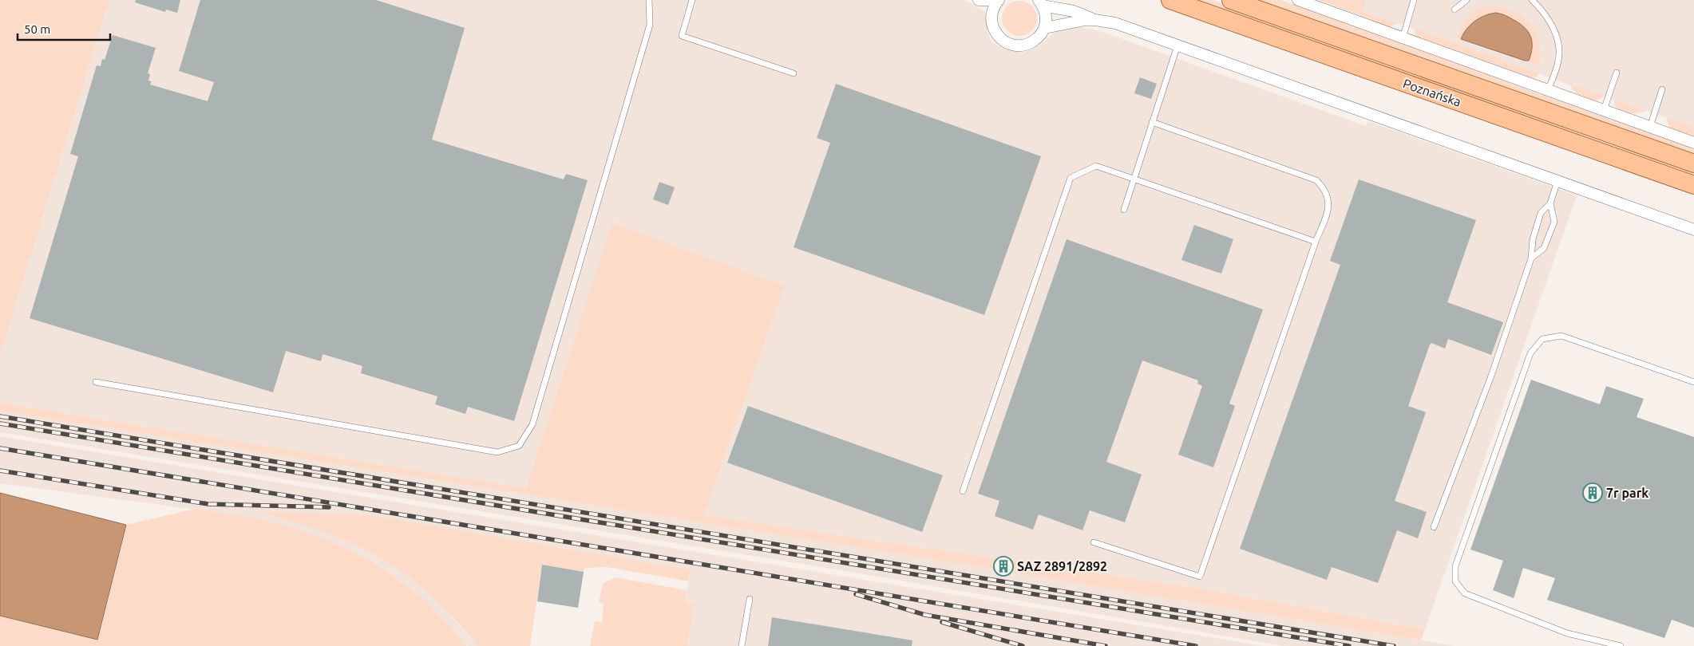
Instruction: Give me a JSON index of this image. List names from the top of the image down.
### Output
{
  "streets": {
    "main road": ["Poznańska"]
  },
  "places": {
    "building": ["7r park", "SAZ 2891/2892"]
  },
  "scale_bar": "50 m"
}
